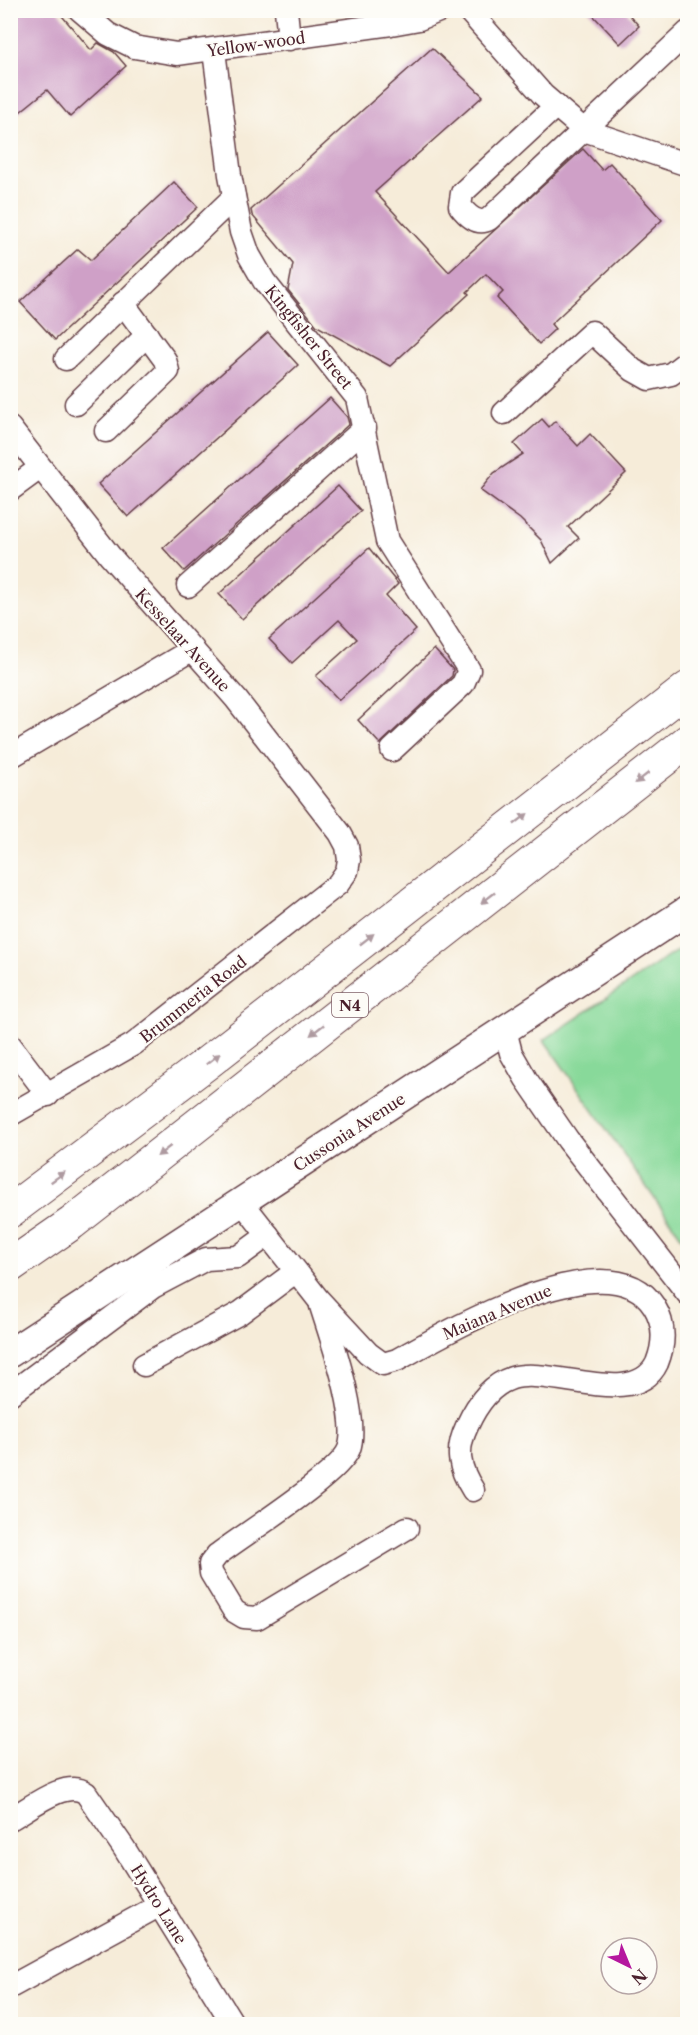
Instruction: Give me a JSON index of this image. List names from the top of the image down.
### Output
{
  "streets": {
    "highway": ["N4"],
    "main road": ["Cussonia Avenue"],
    "street": [
      "Yellow-wood",
      "Kingfisher Street",
      "Kesselaar Avenue",
      "Brummeria Road",
      "Maiana Avenue",
      "Hydro Lane"
    ]
  },
  "crossings": [
    ["Yellow-wood", "Kingfisher Street"],
    ["Kesselaar Avenue", "Brummeria Road"],
    ["Cussonia Avenue", "Maiana Avenue"]
  ],
  "north": "bottom right"
}
